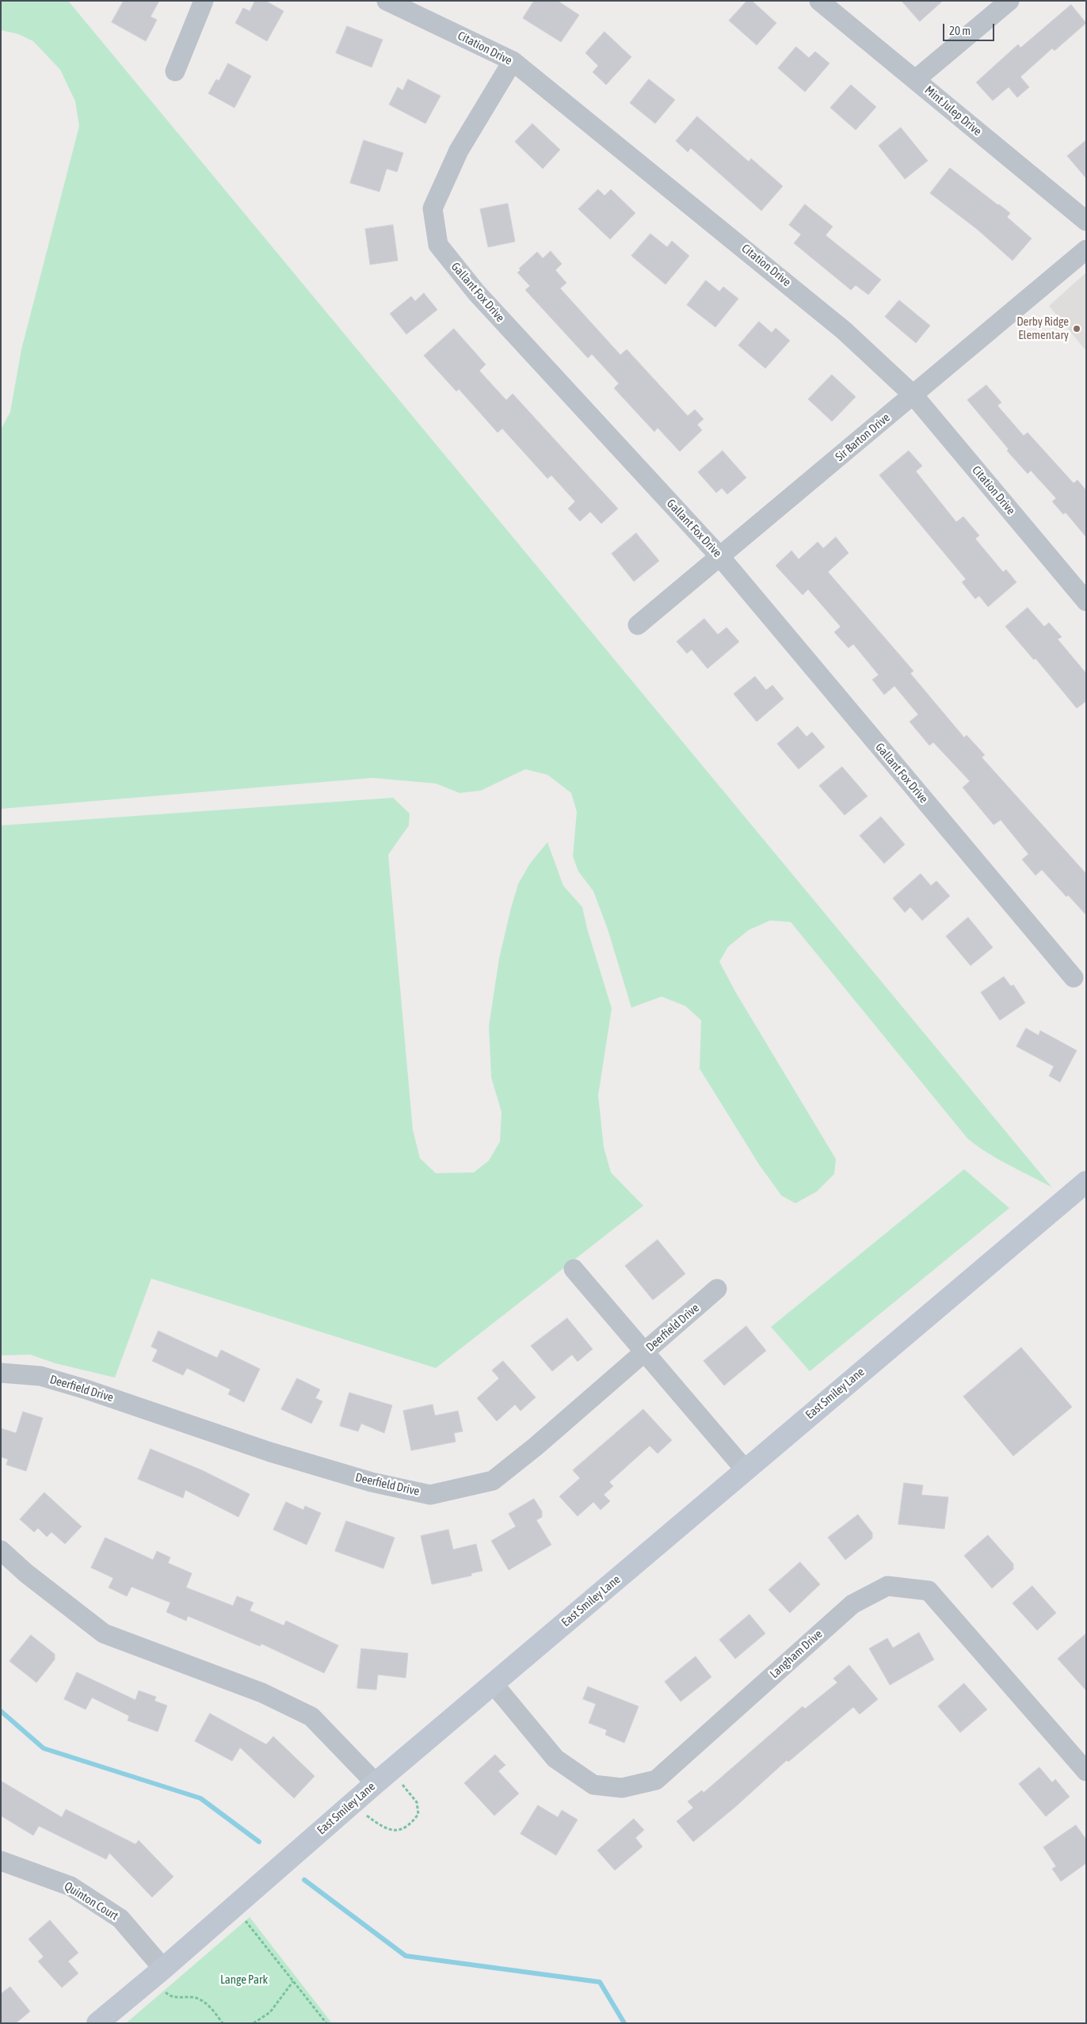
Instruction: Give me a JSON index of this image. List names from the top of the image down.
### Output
{
  "streets": {
    "street": [
      "Citation Drive",
      "Mint Julep Drive",
      "Gallant Fox Drive",
      "Sir Barton Drive",
      "Deerfield Drive",
      "East Smiley Lane",
      "Langham Drive",
      "Quinton Court"
    ]
  },
  "crossings": [
    ["Citation Drive", "Gallant Fox Drive"],
    ["Citation Drive", "Sir Barton Drive"],
    ["Gallant Fox Drive", "Sir Barton Drive"],
    ["East Smiley Lane", "Langham Drive"],
    ["East Smiley Lane", "Quinton Court"]
  ],
  "parks": ["Lange Park"],
  "places": ["Derby Ridge Elementary"],
  "scale_bar": "20 m"
}
